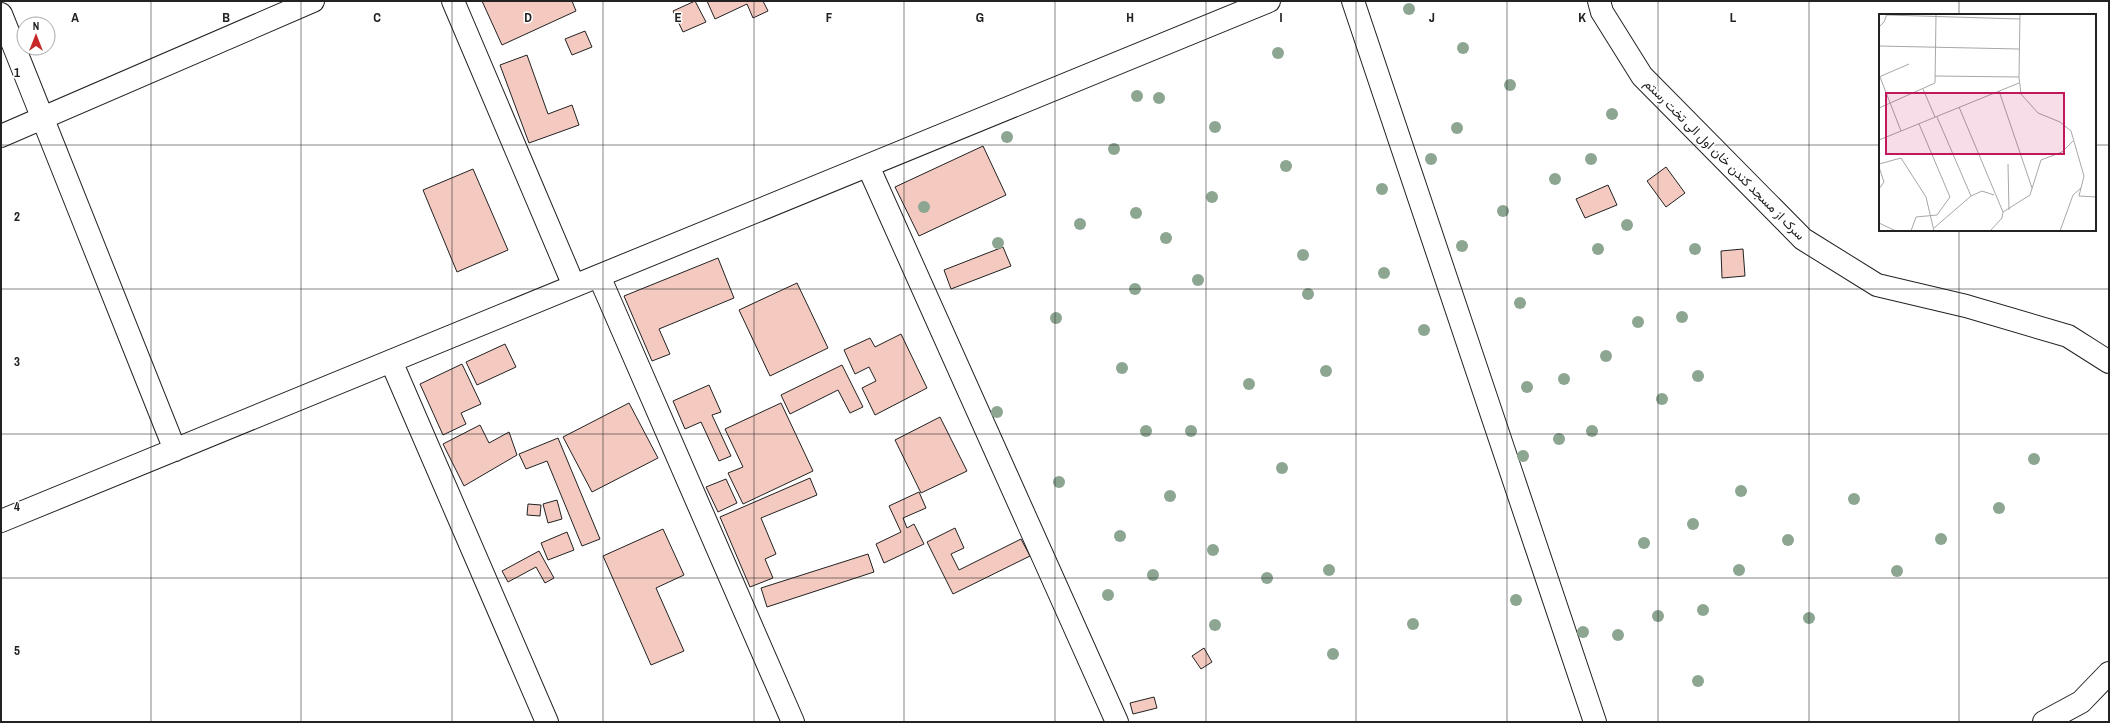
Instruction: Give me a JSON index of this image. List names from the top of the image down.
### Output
{
  "streets": {
    "street": ["سرک از مسجد کندن خان اول الی تخت رستم"]
  },
  "north": "top",
  "grid": {
    "columns": [
      "A",
      "B",
      "C",
      "D",
      "E",
      "F",
      "G",
      "H",
      "I",
      "J",
      "K",
      "L"
    ],
    "rows": [
      "1",
      "2",
      "3",
      "4",
      "5"
    ]
  }
}
